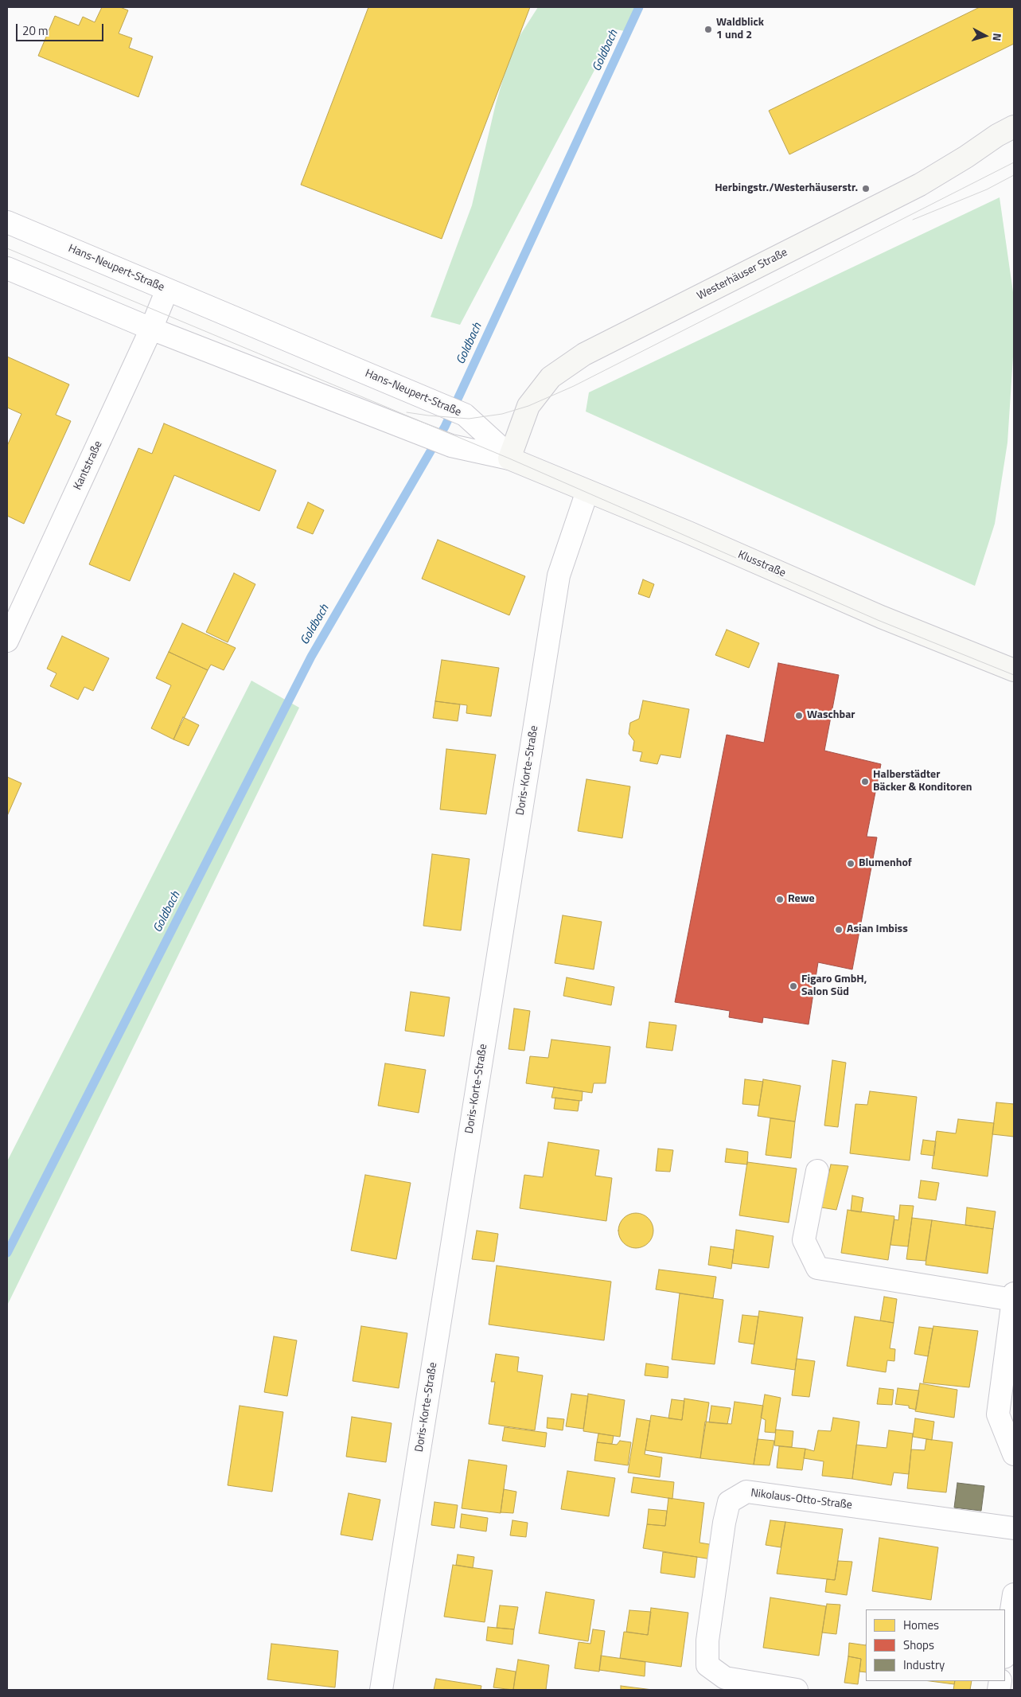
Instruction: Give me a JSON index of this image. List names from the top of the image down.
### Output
{
  "streets": {
    "street": [
      "Hans-Neupert-Straße",
      "Westerhäuser Straße",
      "Kantstraße",
      "Klusstraße",
      "Doris-Korte-Straße",
      "Nikolaus-Otto-Straße"
    ]
  },
  "crossings": [
    ["Hans-Neupert-Straße", "Westerhäuser Straße"],
    ["Hans-Neupert-Straße", "Kantstraße"],
    ["Hans-Neupert-Straße", "Klusstraße"],
    ["Westerhäuser Straße", "Klusstraße"],
    ["Klusstraße", "Doris-Korte-Straße"]
  ],
  "water": ["Goldbach"],
  "places": [
    "Waldblick 1 und 2",
    "Herbingstr./Westerhäuserstr.",
    "Waschbar",
    "Halberstädter Bäcker & Konditoren",
    "Blumenhof",
    "Rewe",
    "Asian Imbiss",
    "Figaro GmbH, Salon Süd"
  ],
  "legend": ["Homes", "Shops", "Industry"],
  "scale_bar": "20 m",
  "north": "right"
}
